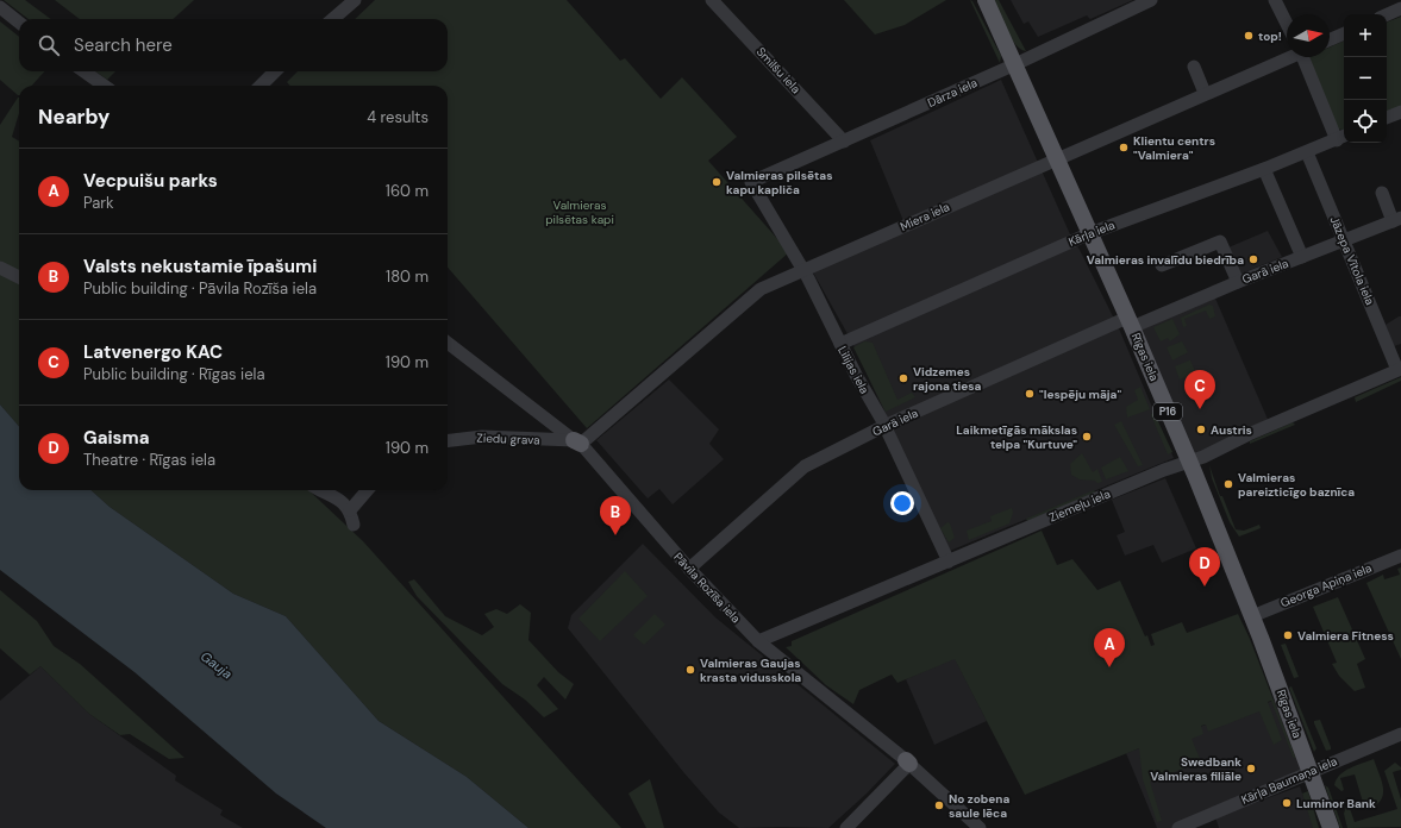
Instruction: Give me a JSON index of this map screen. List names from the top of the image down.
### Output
{
  "streets": {
    "main road": ["Rīgas iela", "P16"],
    "street": [
      "Smilšu iela",
      "Dārza iela",
      "Miera iela",
      "Kārļa iela",
      "Jāzepa Vītola iela",
      "Garā iela",
      "Lilijas iela",
      "Ziedu grava",
      "Ziemeļu iela",
      "Georga Apiņa iela",
      "Pāvila Rozīša iela",
      "Kārļa Baumaņa iela"
    ]
  },
  "crossings": [
    ["Smilšu iela", "Dārza iela"],
    ["Dārza iela", "Rīgas iela"],
    ["Dārza iela", "Lilijas iela"],
    ["Miera iela", "Rīgas iela"],
    ["Miera iela", "Lilijas iela"],
    ["Miera iela", "Ziedu grava"],
    ["Miera iela", "Pāvila Rozīša iela"],
    ["Kārļa iela", "Jāzepa Vītola iela"],
    ["Kārļa iela", "Rīgas iela"],
    ["Kārļa iela", "Lilijas iela"],
    ["Jāzepa Vītola iela", "Garā iela"],
    ["Jāzepa Vītola iela", "Ziemeļu iela"],
    ["Garā iela", "Rīgas iela"],
    ["Garā iela", "Lilijas iela"],
    ["Garā iela", "Pāvila Rozīša iela"],
    ["Rīgas iela", "Ziemeļu iela"],
    ["Rīgas iela", "Georga Apiņa iela"],
    ["Rīgas iela", "Kārļa Baumaņa iela"],
    ["Lilijas iela", "Ziemeļu iela"],
    ["Ziedu grava", "Pāvila Rozīša iela"],
    ["Ziemeļu iela", "Pāvila Rozīša iela"]
  ],
  "water": ["Gauja"],
  "parks": ["Valmieras pilsētas kapi"],
  "places": [
    "top!",
    "Klientu centrs \"Valmiera\"",
    "Valmieras pilsētas kapu kapliča",
    "Valmieras invalīdu biedrība",
    "Vidzemes rajona tiesa",
    "\"Iespēju māja\"",
    "Austris",
    "Laikmetīgās mākslas telpa \"Kurtuve\"",
    "Valmieras pareizticīgo baznīca",
    "Valmiera Fitness",
    "Valmieras Gaujas krasta vidusskola",
    "Swedbank Valmieras filiāle",
    "Luminor Bank",
    "No zobena saule lēca"
  ],
  "north": "right",
  "page": {
    "map_buttons": ["+", "−"],
    "search": "Search here",
    "heading": ["Nearby", "4 results"],
    "list": [
      {
        "mark": "A",
        "name": "Vecpuišu parks",
        "note": "Park",
        "value": "160 m"
      },
      {
        "mark": "B",
        "name": "Valsts nekustamie īpašumi",
        "note": "Public building · Pāvila Rozīša iela",
        "value": "180 m"
      },
      {
        "mark": "C",
        "name": "Latvenergo KAC",
        "note": "Public building · Rīgas iela",
        "value": "190 m"
      },
      {
        "mark": "D",
        "name": "Gaisma",
        "note": "Theatre · Rīgas iela",
        "value": "190 m"
      }
    ],
    "pins": [
      "C",
      "B",
      "D",
      "A"
    ]
  }
}
